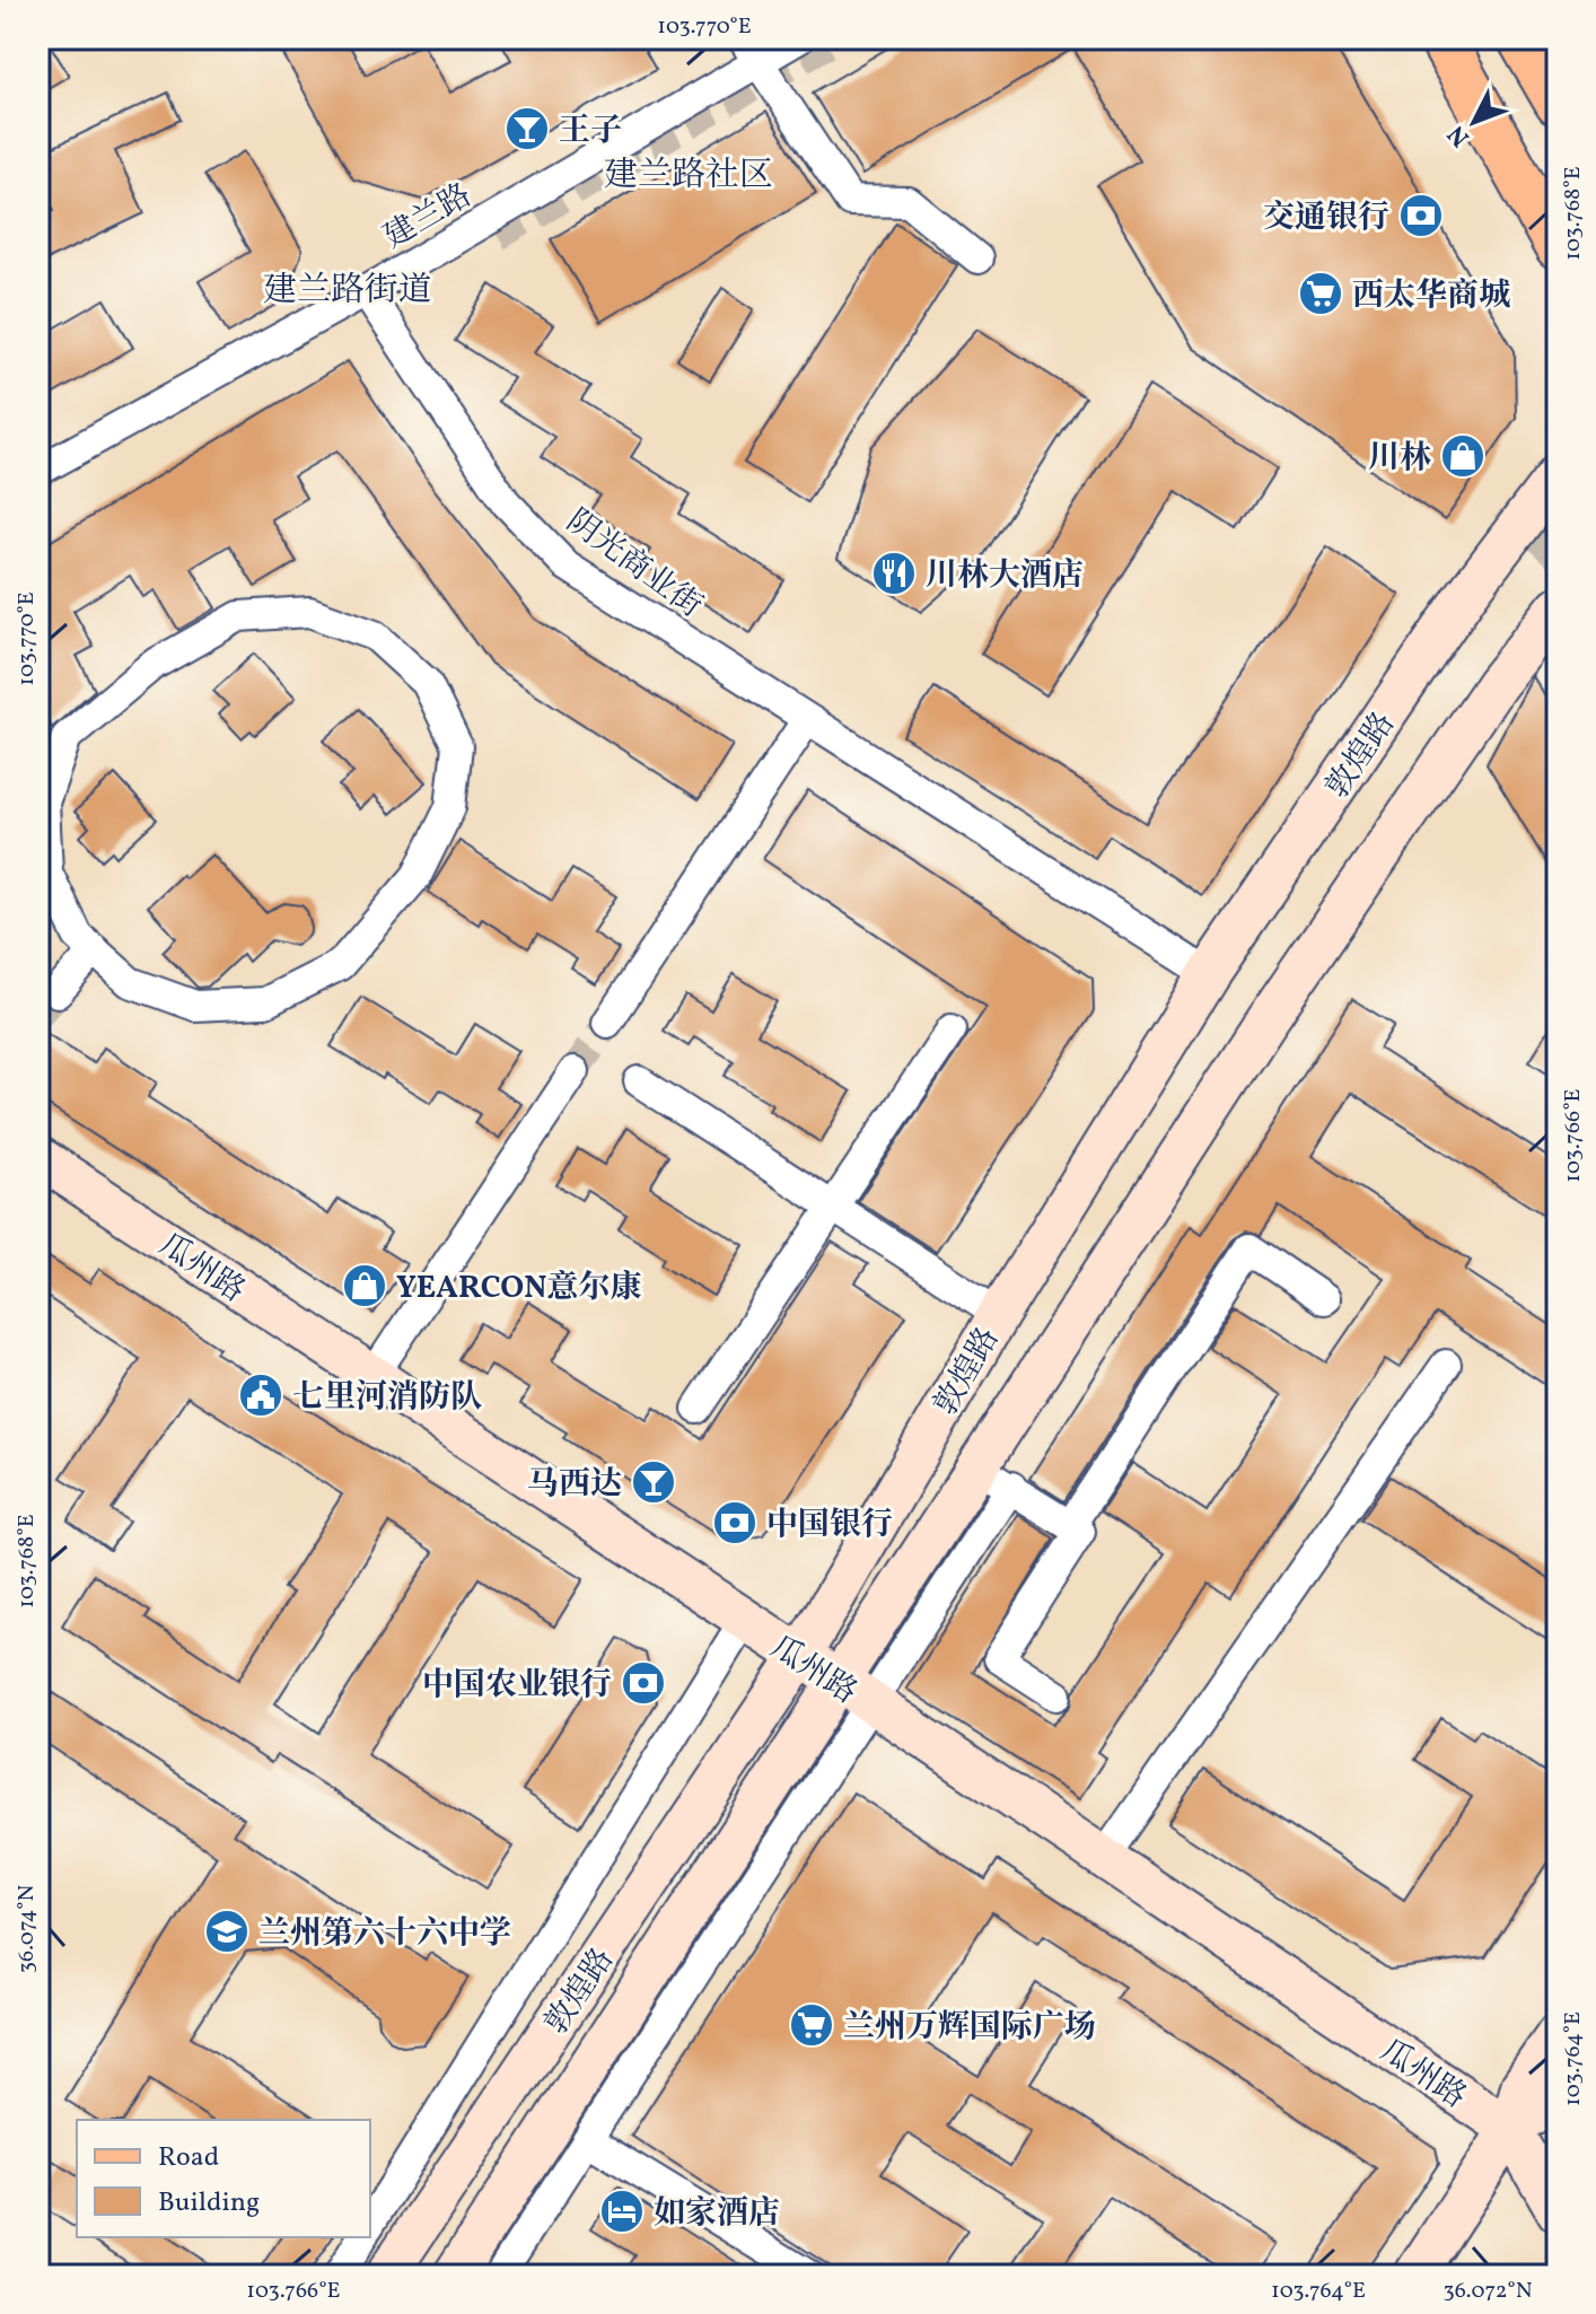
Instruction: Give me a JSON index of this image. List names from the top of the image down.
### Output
{
  "streets": {
    "main road": ["敦煌路", "瓜州路"],
    "street": ["建兰路", "阴光商业街"]
  },
  "crossings": [
    ["建兰路", "阴光商业街"],
    ["阴光商业街", "敦煌路"],
    ["敦煌路", "瓜州路"]
  ],
  "districts": ["建兰路社区", "建兰路街道"],
  "places": {
    "bar": ["王子", "马西达"],
    "bank": ["交通银行", "中国银行", "中国农业银行"],
    "supermarket": ["西太华商城", "兰州万辉国际广场"],
    "shop": ["川林", "YEARCON意尔康"],
    "restaurant": ["川林大酒店"],
    "public building": ["七里河消防队"],
    "school or university": ["兰州第六十六中学"],
    "hotel": ["如家酒店"]
  },
  "legend": ["Road", "Building"],
  "north": "bottom left",
  "coordinates": [
    "103.770°E",
    "103.768°E",
    "103.766°E",
    "36.074°N",
    "103.764°E",
    "36.072°N"
  ]
}
